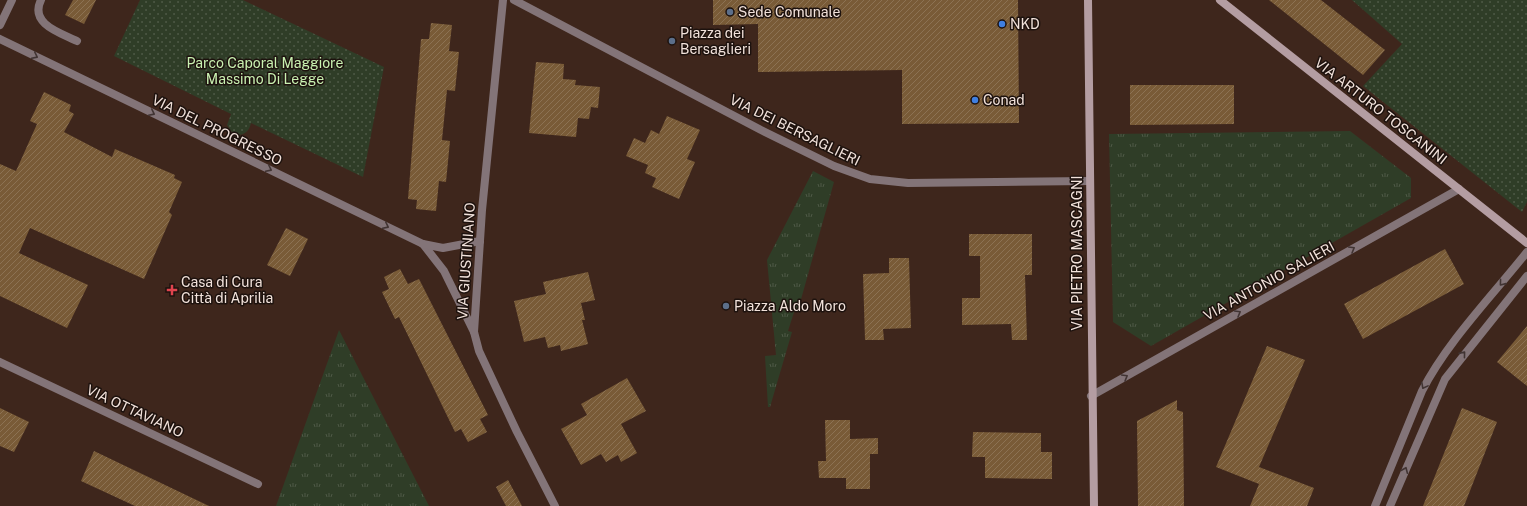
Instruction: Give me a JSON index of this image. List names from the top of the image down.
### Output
{
  "streets": {
    "street": [
      "VIA ARTURO TOSCANINI",
      "VIA DEL PROGRESSO",
      "VIA DEI BERSAGLIERI",
      "VIA PIETRO MASCAGNI",
      "VIA GIUSTINIANO",
      "VIA ANTONIO SALIERI",
      "VIA OTTAVIANO"
    ]
  },
  "crossings": [
    ["VIA ARTURO TOSCANINI", "VIA ANTONIO SALIERI"],
    ["VIA DEL PROGRESSO", "VIA GIUSTINIANO"],
    ["VIA DEI BERSAGLIERI", "VIA PIETRO MASCAGNI"],
    ["VIA PIETRO MASCAGNI", "VIA ANTONIO SALIERI"]
  ],
  "one_way": ["VIA DEL PROGRESSO", "VIA ANTONIO SALIERI"],
  "parks": ["Parco Caporal Maggiore Massimo Di Legge"],
  "places": {
    "other": [
      "Sede Comunale",
      "NKD",
      "Piazza dei Bersaglieri",
      "Conad",
      "Piazza Aldo Moro"
    ],
    "health": ["Casa di Cura Città di Aprilia"]
  }
}
